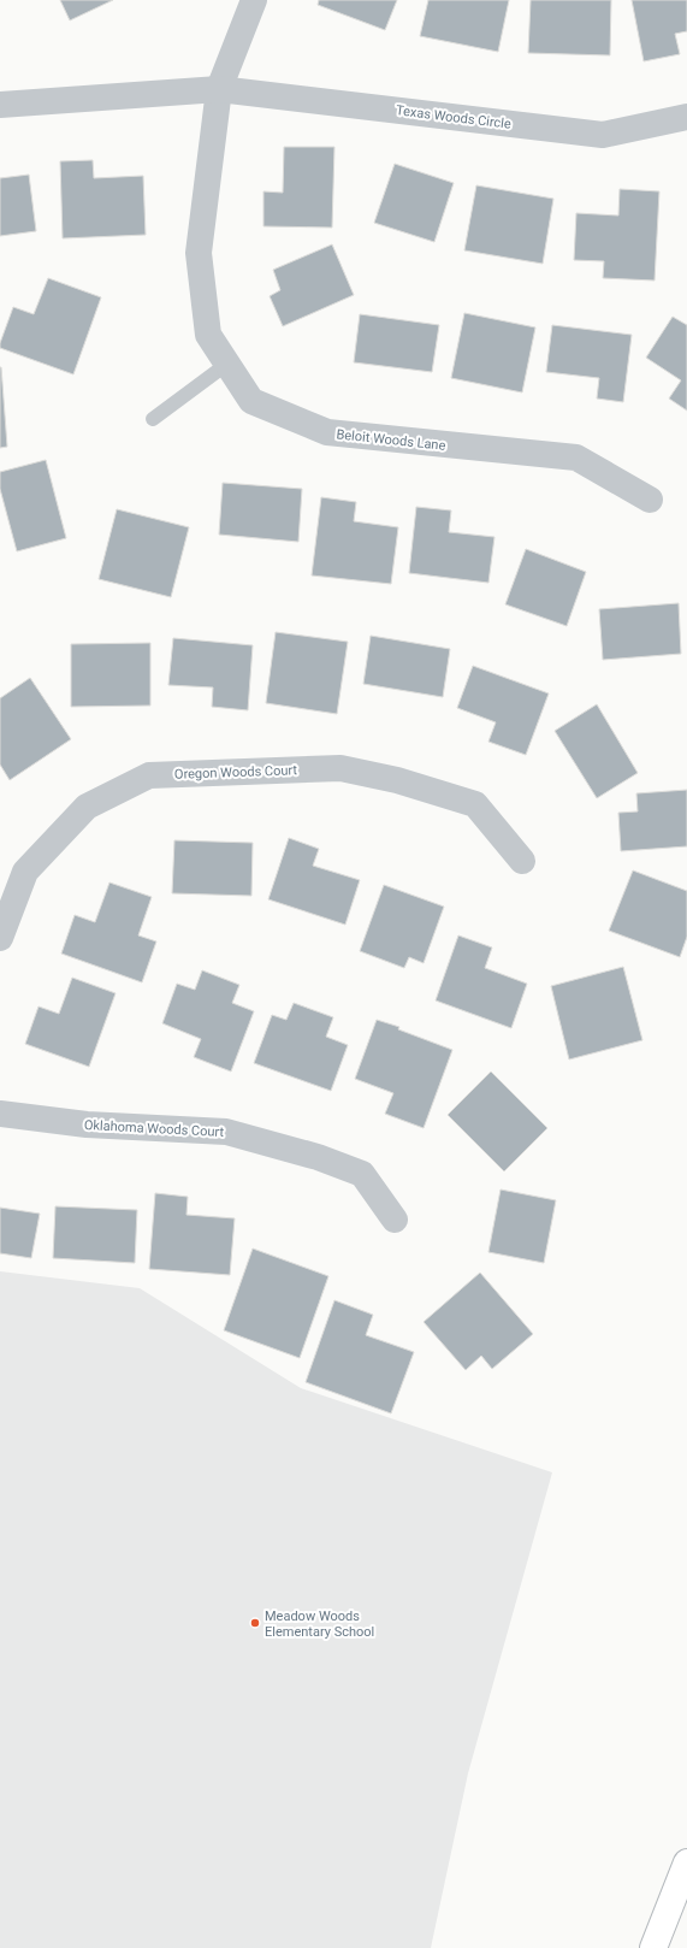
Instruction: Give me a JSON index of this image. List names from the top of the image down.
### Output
{
  "streets": {
    "street": [
      "Texas Woods Circle",
      "Beloit Woods Lane",
      "Oregon Woods Court",
      "Oklahoma Woods Court"
    ]
  },
  "crossings": [
    ["Texas Woods Circle", "Beloit Woods Lane"]
  ],
  "places": ["Meadow Woods Elementary School"]
}
